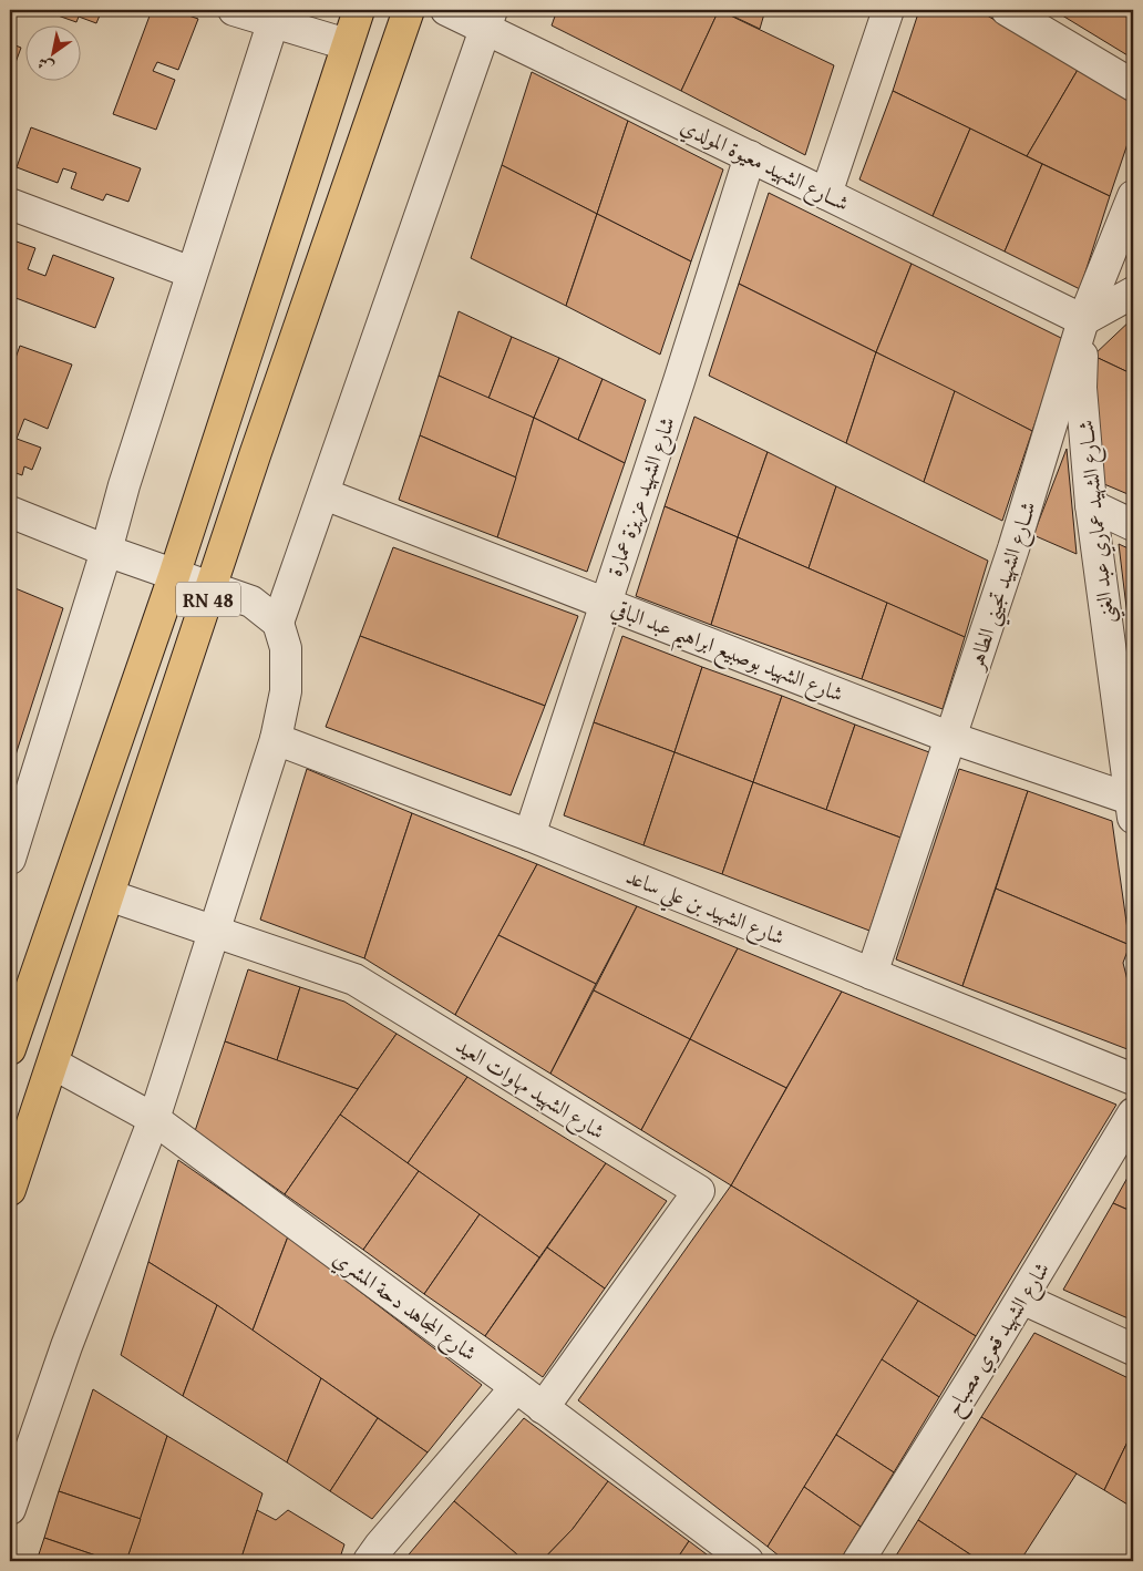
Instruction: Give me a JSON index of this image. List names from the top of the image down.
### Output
{
  "streets": {
    "highway": ["RN 48"],
    "street": [
      "شــارع الشهيد معيوة المولدي",
      "شارع الشهيد عزيزة عمارة",
      "شــارع الشهيد عماري عبد الغني",
      "شــارع الشهيد تجيني الطاهر",
      "شارع الشهيد بوصبيع ابراهيم عبد الباقي",
      "شارع الشهيد بن علي ساعد",
      "شارع الشهيد مهاوات العيد",
      "شارع المجاهد دحة المشري",
      "شارع الشهيد قعري مصباح"
    ]
  },
  "crossings": [
    ["شــارع الشهيد معيوة المولدي", "شارع الشهيد عزيزة عمارة"],
    ["شــارع الشهيد معيوة المولدي", "شــارع الشهيد عماري عبد الغني"],
    ["شــارع الشهيد معيوة المولدي", "شــارع الشهيد تجيني الطاهر"],
    ["شارع الشهيد عزيزة عمارة", "شارع الشهيد بوصبيع ابراهيم عبد الباقي"],
    ["شارع الشهيد عزيزة عمارة", "شارع الشهيد بن علي ساعد"],
    ["شــارع الشهيد عماري عبد الغني", "شــارع الشهيد تجيني الطاهر"],
    ["شــارع الشهيد عماري عبد الغني", "شارع الشهيد بوصبيع ابراهيم عبد الباقي"],
    ["شــارع الشهيد تجيني الطاهر", "شارع الشهيد بوصبيع ابراهيم عبد الباقي"],
    ["شــارع الشهيد تجيني الطاهر", "شارع الشهيد بن علي ساعد"],
    ["RN 48", "شارع الشهيد مهاوات العيد"],
    ["RN 48", "شارع المجاهد دحة المشري"],
    ["شارع الشهيد مهاوات العيد", "شارع المجاهد دحة المشري"]
  ],
  "north": "bottom left"
}
